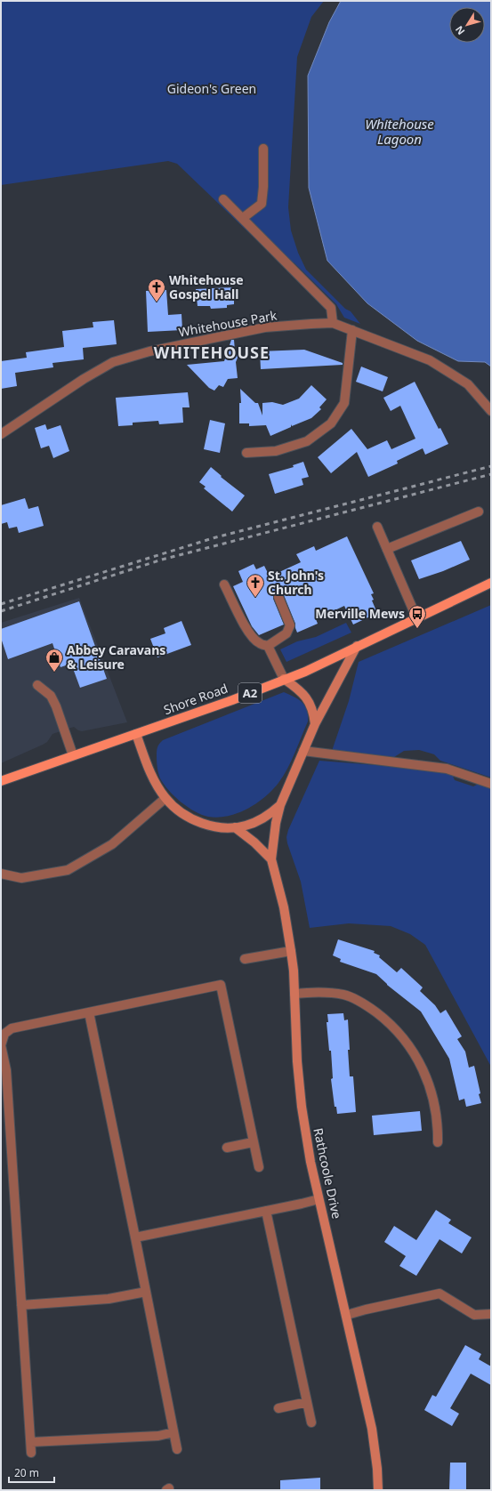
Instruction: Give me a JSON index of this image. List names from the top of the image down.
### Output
{
  "streets": {
    "main road": ["A2", "Shore Road"],
    "street": ["Whitehouse Park", "Rathcoole Drive"]
  },
  "crossings": [
    ["Shore Road", "Rathcoole Drive"]
  ],
  "districts": ["WHITEHOUSE"],
  "water": ["Whitehouse Lagoon"],
  "parks": ["Gideon's Green"],
  "places": {
    "church": ["Whitehouse Gospel Hall", "St. John's Church"],
    "bus stop": ["Merville Mews"],
    "shop": ["Abbey Caravans & Leisure"]
  },
  "scale_bar": "20 m",
  "north": "bottom left"
}
